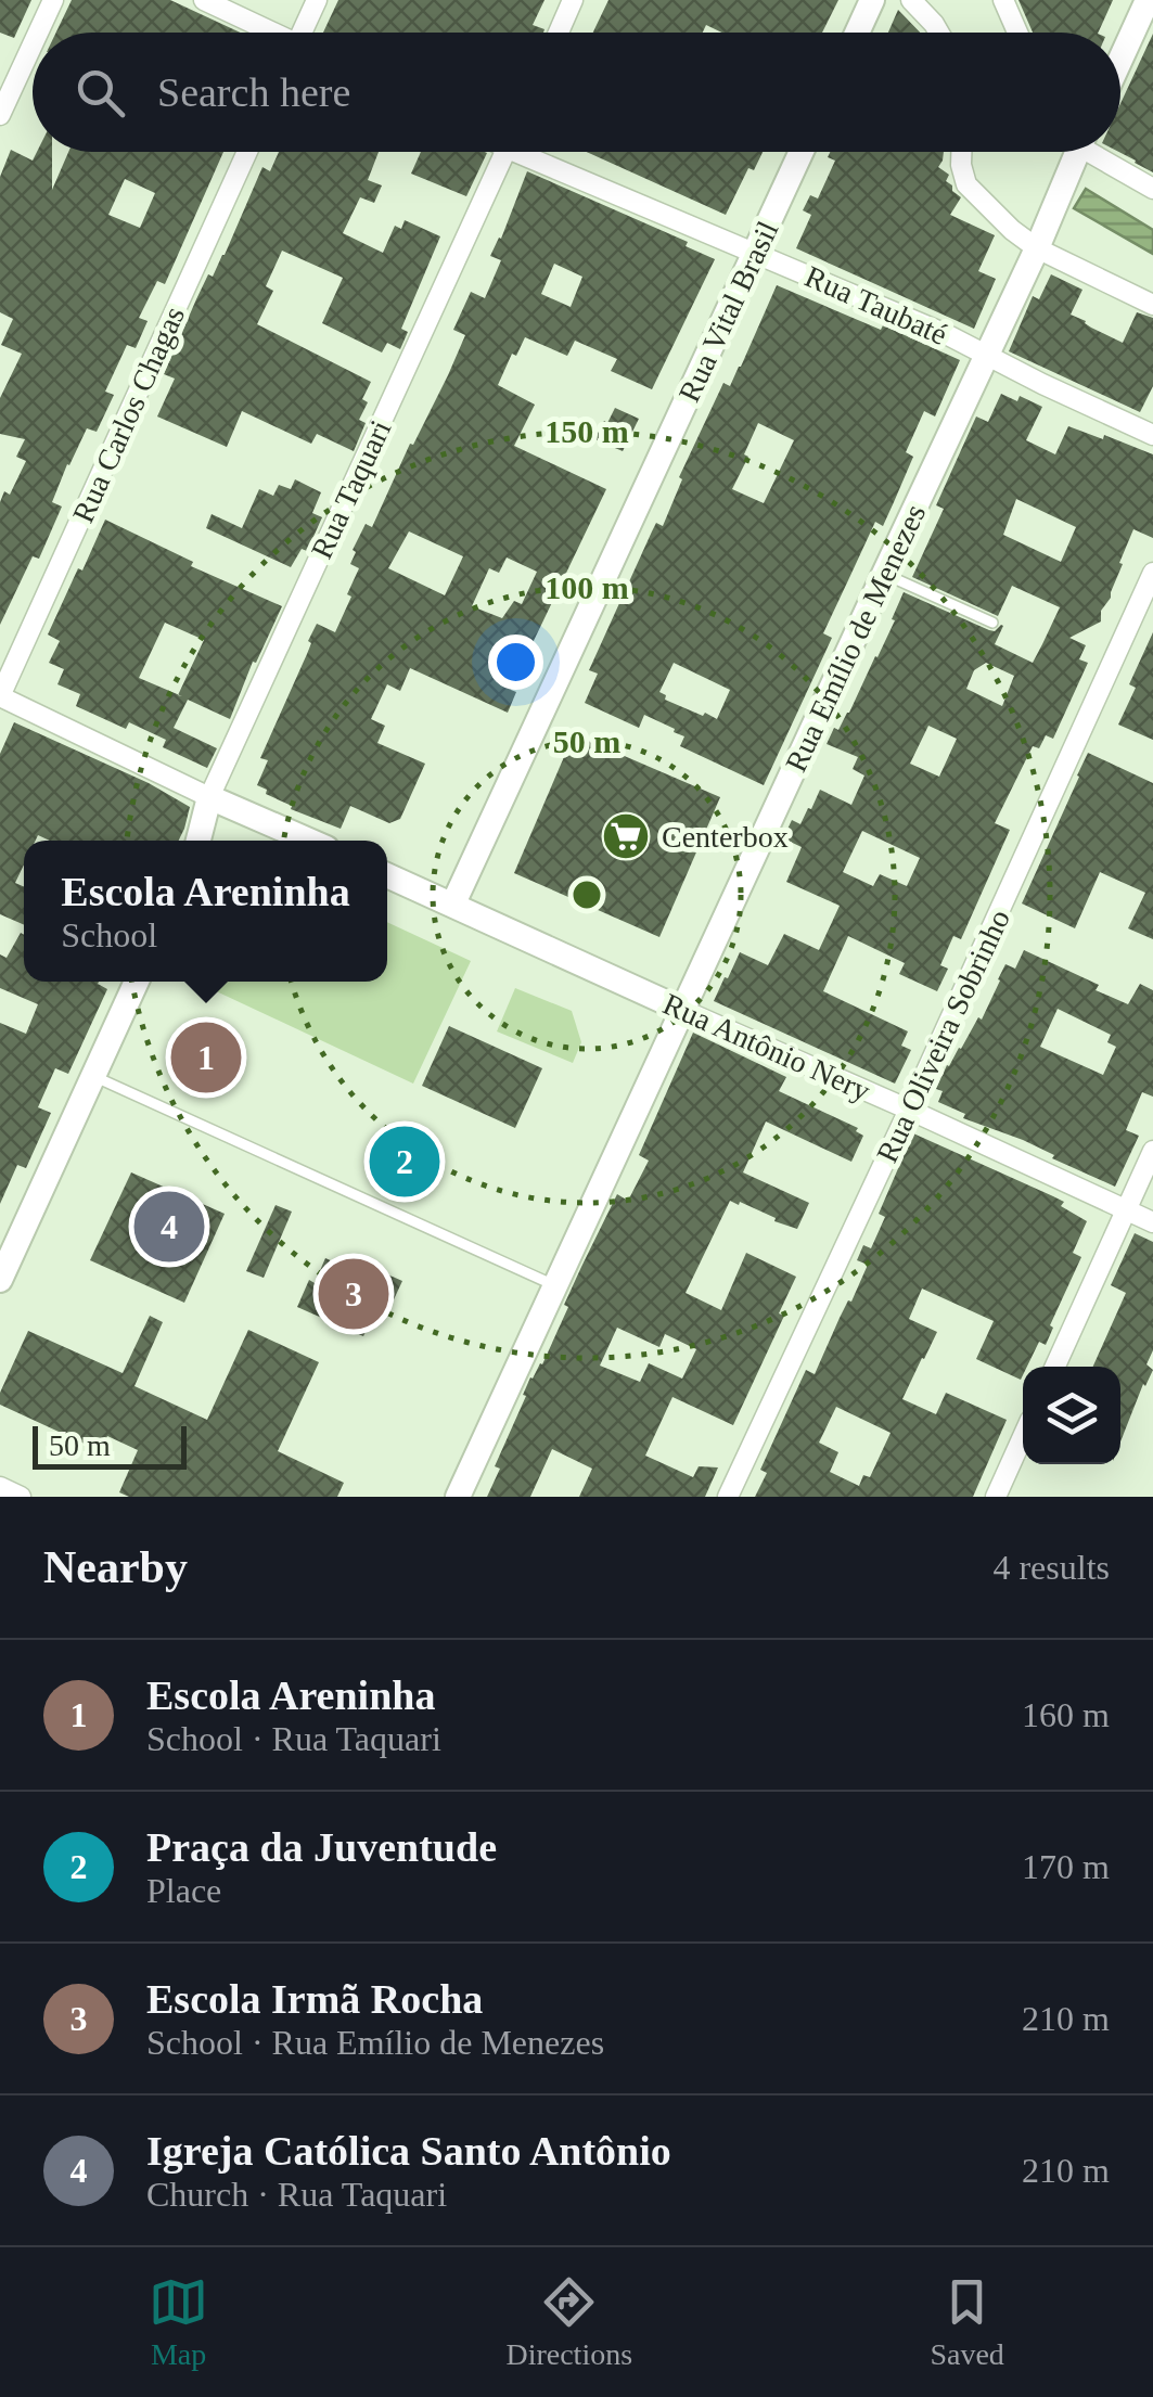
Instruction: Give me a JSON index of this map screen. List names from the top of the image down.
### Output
{
  "streets": {
    "street": [
      "Rua Taubaté",
      "Rua Vital Brasil",
      "Rua Carlos Chagas",
      "Rua Taquari",
      "Rua Emílio de Menezes",
      "Rua Oliveira Sobrinho",
      "Rua Antônio Nery"
    ]
  },
  "crossings": [
    ["Rua Taubaté", "Rua Vital Brasil"],
    ["Rua Taubaté", "Rua Emílio de Menezes"],
    ["Rua Vital Brasil", "Rua Antônio Nery"],
    ["Rua Emílio de Menezes", "Rua Antônio Nery"],
    ["Rua Oliveira Sobrinho", "Rua Antônio Nery"]
  ],
  "places": {
    "supermarket": ["Centerbox"]
  },
  "scale_bar": "50 m",
  "page": {
    "search": "Search here",
    "popup": ["Escola Areninha", "School"],
    "pins": [
      "1",
      "2",
      "4",
      "3"
    ],
    "scale": "50 m",
    "heading": ["Nearby", "4 results"],
    "list": [
      {
        "mark": "1",
        "name": "Escola Areninha",
        "note": "School · Rua Taquari",
        "value": "160 m"
      },
      {
        "mark": "2",
        "name": "Praça da Juventude",
        "note": "Place",
        "value": "170 m"
      },
      {
        "mark": "3",
        "name": "Escola Irmã Rocha",
        "note": "School · Rua Emílio de Menezes",
        "value": "210 m"
      },
      {
        "mark": "4",
        "name": "Igreja Católica Santo Antônio",
        "note": "Church · Rua Taquari",
        "value": "210 m"
      }
    ],
    "nav": ["Map", "Directions", "Saved"]
  },
  "rings": ["150 m", "100 m", "50 m"]
}
